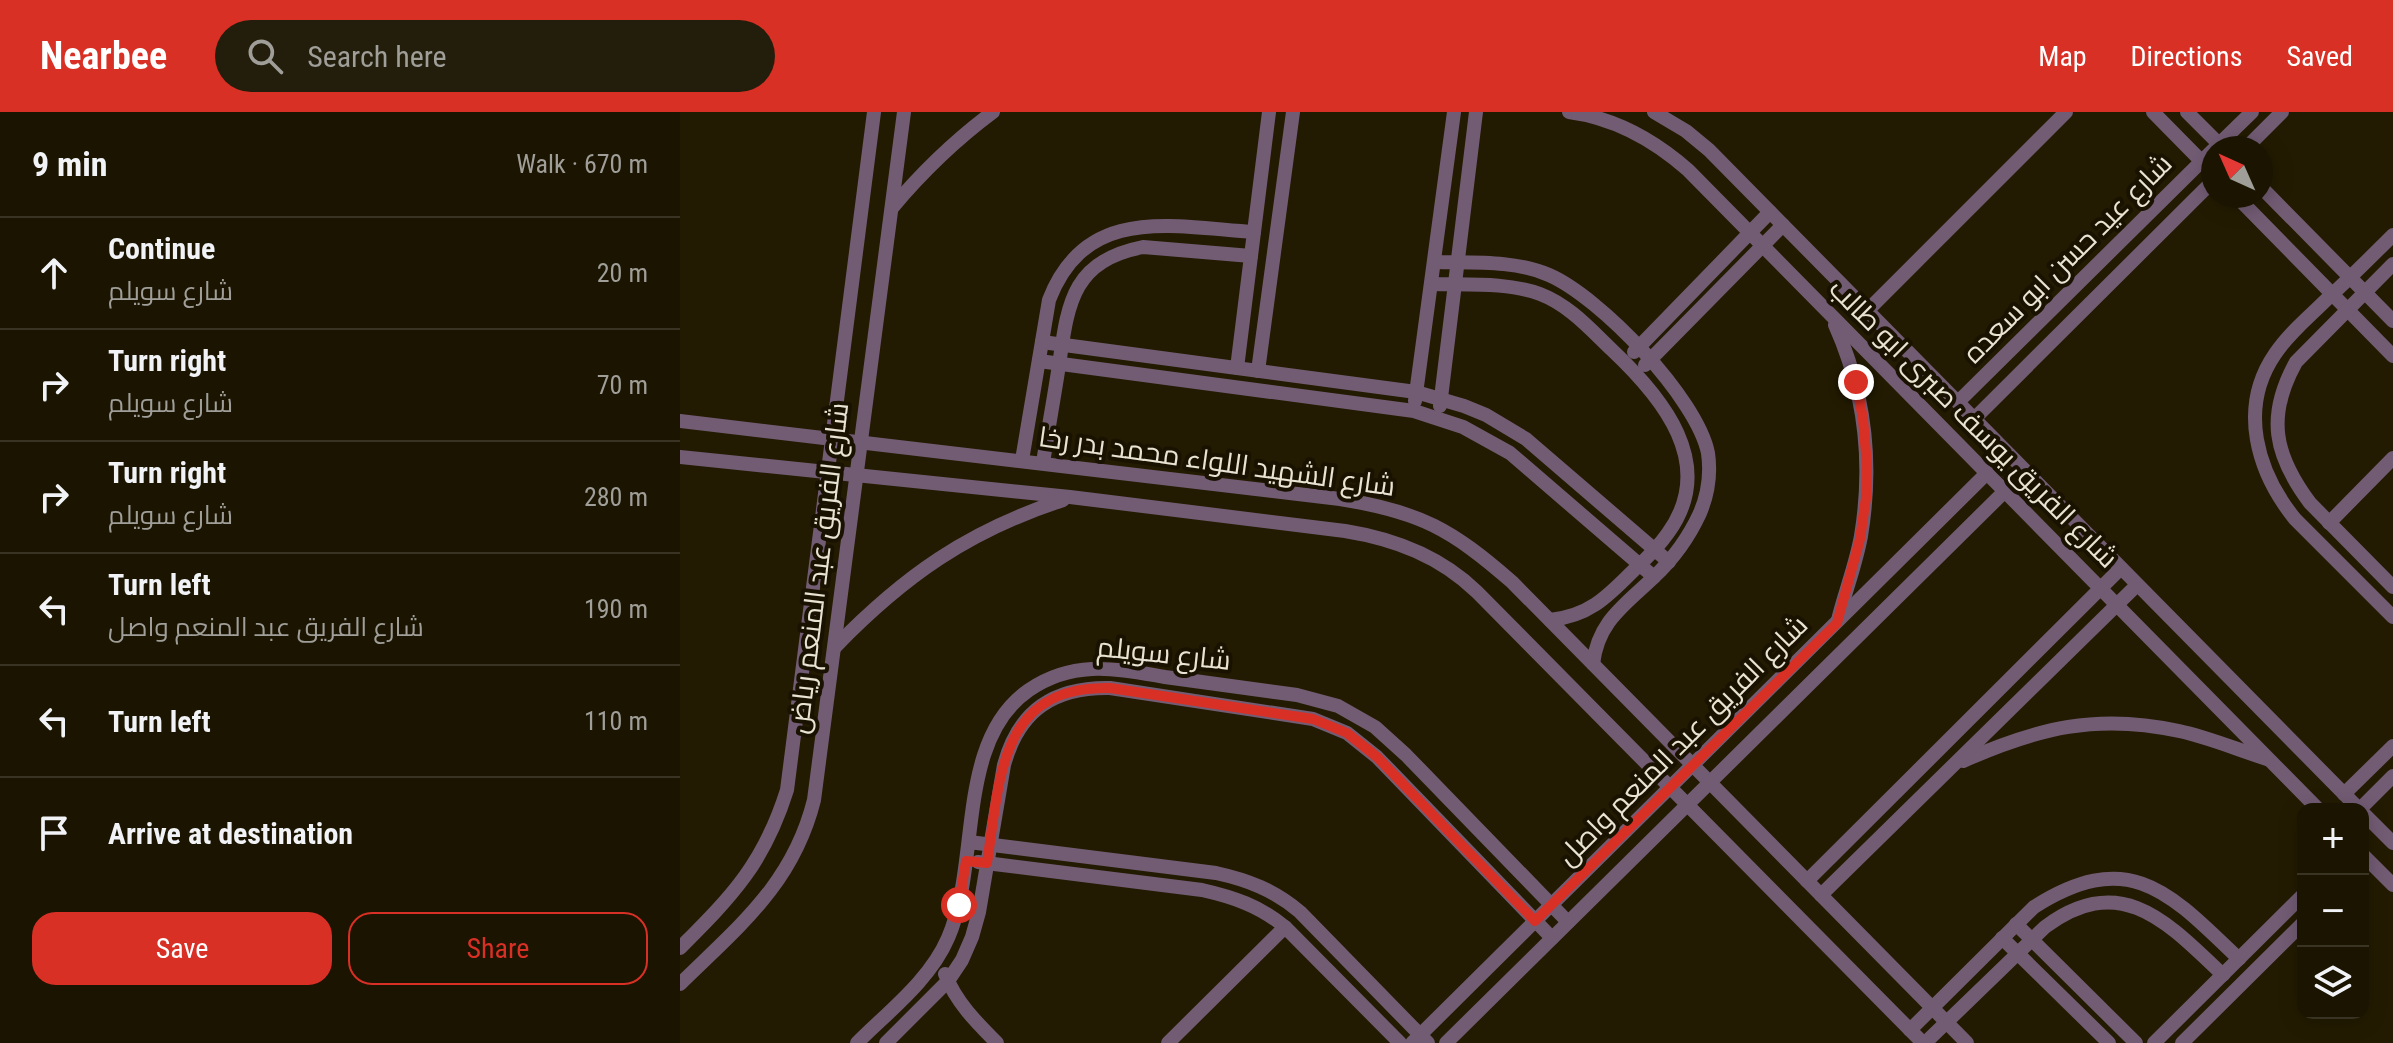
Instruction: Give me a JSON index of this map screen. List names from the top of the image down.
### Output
{
  "streets": {
    "street": [
      "شارع عيد حسن ابو سعده",
      "شارع الفريق يوسف صبرى ابو طالب",
      "شارع الشهيد اللواء محمد بدر رخا",
      "شارع الفريق عبد المنعم رياض",
      "شارع سويلم",
      "شارع الفريق عبد المنعم واصل"
    ]
  },
  "crossings": [
    ["شارع عيد حسن ابو سعده", "شارع الفريق يوسف صبرى ابو طالب"],
    ["شارع الفريق يوسف صبرى ابو طالب", "شارع الفريق عبد المنعم واصل"],
    ["شارع الشهيد اللواء محمد بدر رخا", "شارع الفريق عبد المنعم رياض"],
    ["شارع الشهيد اللواء محمد بدر رخا", "شارع الفريق عبد المنعم واصل"],
    ["شارع سويلم", "شارع الفريق عبد المنعم واصل"]
  ],
  "north": "top left",
  "page": {
    "header": "Nearbee",
    "search": "Search here",
    "nav": ["Map", "Directions", "Saved"],
    "heading": ["9 min", "Walk · 670 m"],
    "list": [
      ["Continue", "شارع سويلم", "20 m"],
      ["Turn right", "شارع سويلم", "70 m"],
      ["Turn right", "شارع سويلم", "280 m"],
      ["Turn left", "شارع الفريق عبد المنعم واصل", "190 m"],
      ["Turn left", "110 m"],
      "Arrive at destination"
    ],
    "map_buttons": ["+", "−"],
    "buttons": ["Save", "Share"]
  }
}
